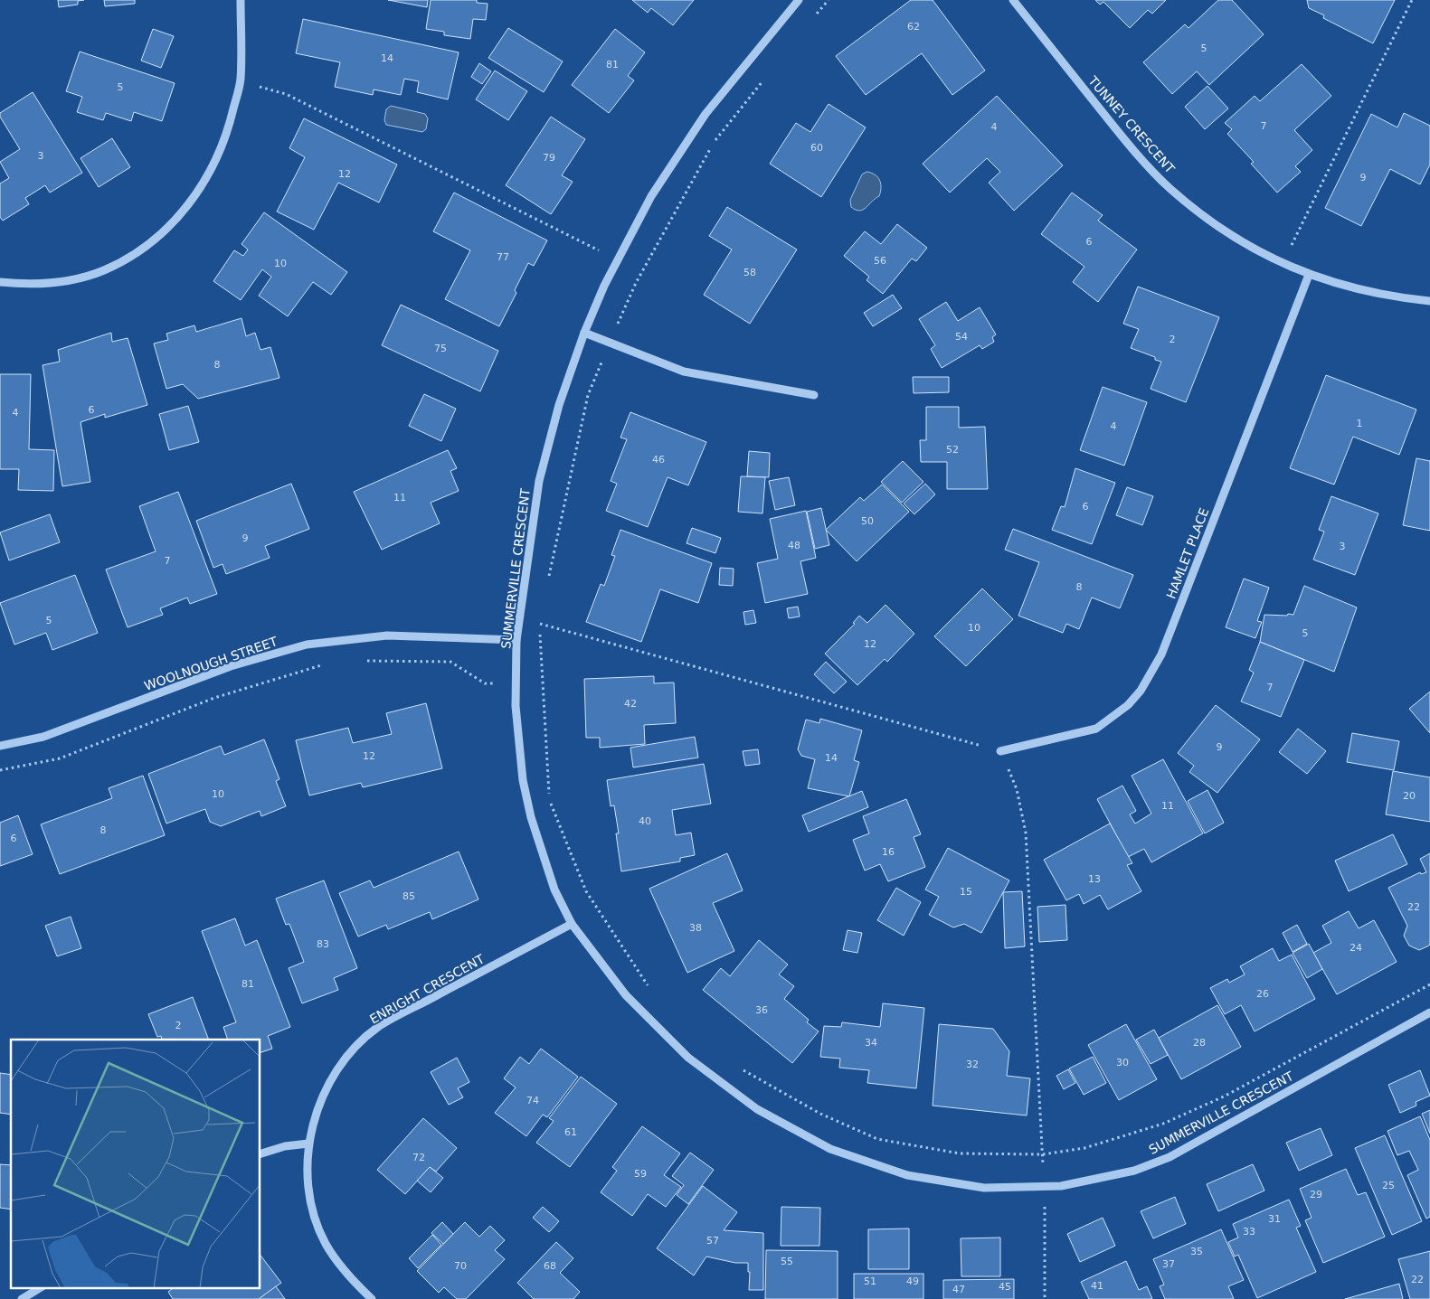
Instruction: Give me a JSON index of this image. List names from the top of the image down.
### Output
{
  "streets": {
    "street": [
      "TUNNEY CRESCENT",
      "HAMLET PLACE",
      "SUMMERVILLE CRESCENT",
      "WOOLNOUGH STREET",
      "ENRIGHT CRESCENT"
    ]
  },
  "crossings": [
    ["TUNNEY CRESCENT", "HAMLET PLACE"],
    ["SUMMERVILLE CRESCENT", "WOOLNOUGH STREET"],
    ["SUMMERVILLE CRESCENT", "ENRIGHT CRESCENT"]
  ],
  "house_numbers": [
    "62",
    "5",
    "14",
    "81",
    "5",
    "7",
    "4",
    "60",
    "3",
    "79",
    "12",
    "9",
    "6",
    "77",
    "56",
    "10",
    "58",
    "54",
    "2",
    "75",
    "8",
    "6",
    "4",
    "1",
    "4",
    "52",
    "46",
    "11",
    "6",
    "50",
    "9",
    "48",
    "3",
    "7",
    "8",
    "5",
    "10",
    "5",
    "12",
    "7",
    "42",
    "9",
    "12",
    "14",
    "10",
    "20",
    "11",
    "40",
    "8",
    "6",
    "16",
    "13",
    "15",
    "85",
    "22",
    "38",
    "83",
    "24",
    "81",
    "26",
    "36",
    "2",
    "34",
    "28",
    "30",
    "32",
    "74",
    "61",
    "72",
    "59",
    "25",
    "29",
    "31",
    "33",
    "57",
    "35",
    "55",
    "37",
    "70",
    "68",
    "22",
    "51",
    "49",
    "41",
    "45",
    "47"
  ]
}
